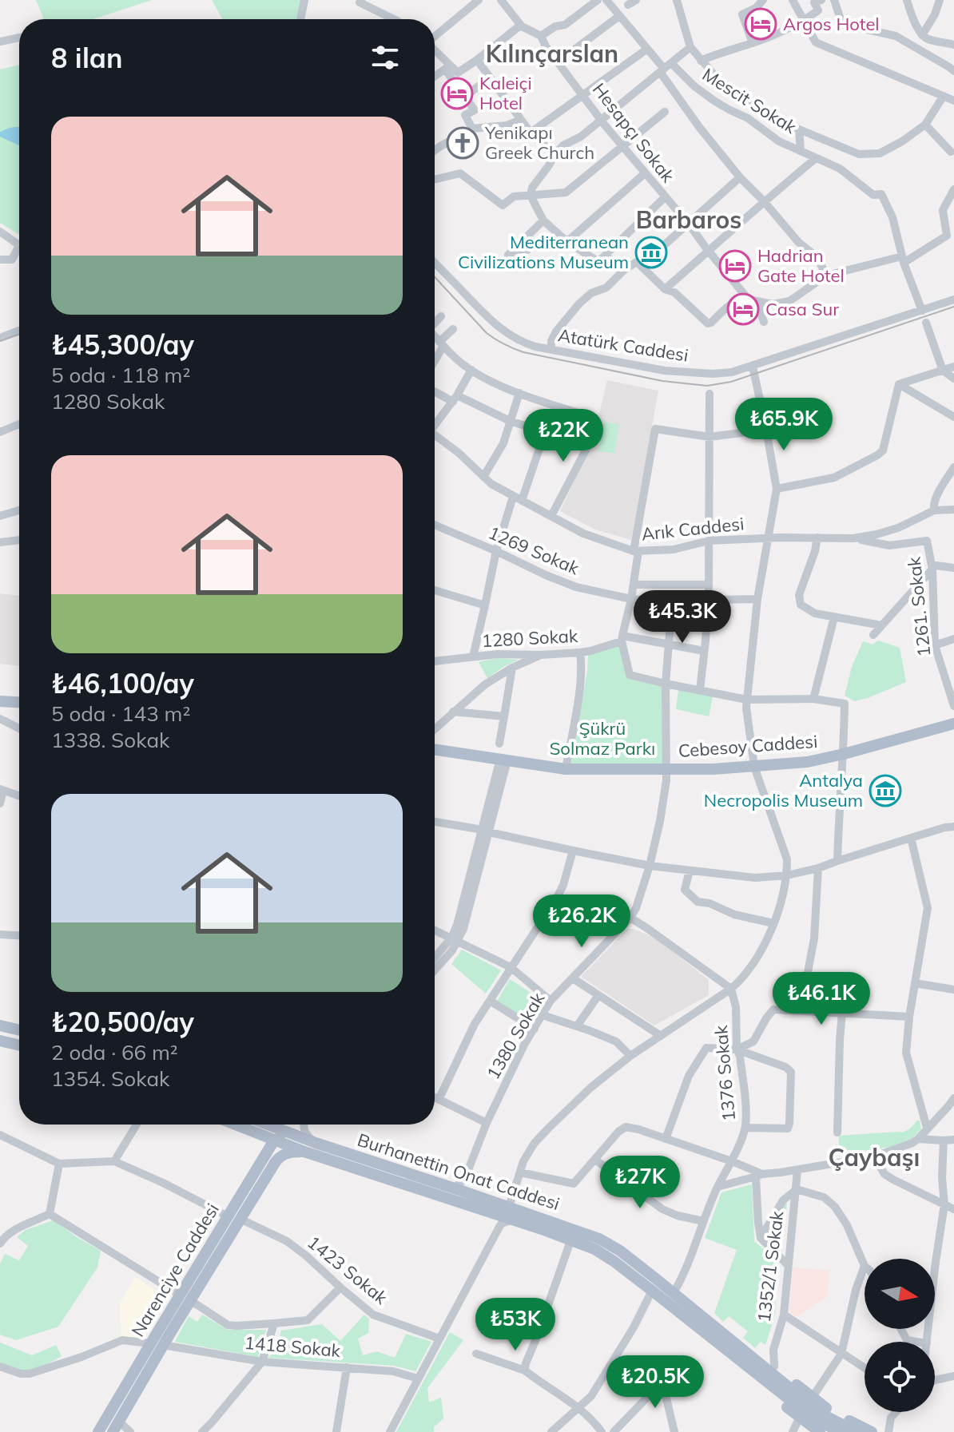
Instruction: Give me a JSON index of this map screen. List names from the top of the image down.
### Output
{
  "streets": {
    "main road": ["Cebesoy Caddesi", "Burhanettin Onat Caddesi", "Narenciye Caddesi"],
    "street": [
      "Mescit Sokak",
      "Hesapçı Sokak",
      "Atatürk Caddesi",
      "Arık Caddesi",
      "1269 Sokak",
      "1261. Sokak",
      "1280 Sokak",
      "1380 Sokak",
      "1376 Sokak",
      "1352/1 Sokak",
      "1423 Sokak",
      "1418 Sokak"
    ]
  },
  "crossings": [
    ["Mescit Sokak", "Atatürk Caddesi"],
    ["Arık Caddesi", "1261. Sokak"],
    ["1269 Sokak", "1380 Sokak"],
    ["1280 Sokak", "1380 Sokak"],
    ["Cebesoy Caddesi", "1380 Sokak"],
    ["1380 Sokak", "Burhanettin Onat Caddesi"],
    ["1376 Sokak", "Burhanettin Onat Caddesi"],
    ["Burhanettin Onat Caddesi", "1352/1 Sokak"],
    ["Narenciye Caddesi", "1423 Sokak"],
    ["Narenciye Caddesi", "1418 Sokak"]
  ],
  "districts": ["Kılınçarslan", "Barbaros", "Çaybaşı"],
  "parks": ["Şükrü Solmaz Parkı"],
  "places": {
    "hotel": [
      "Argos Hotel",
      "Kaleiçi Hotel",
      "Hadrian Gate Hotel",
      "Casa Sur"
    ],
    "church": ["Yenikapı Greek Church"],
    "museum": ["Mediterranean Civilizations Museum", "Antalya Necropolis Museum"]
  },
  "north": "right",
  "page": {
    "heading": "8 ilan",
    "list": [
      {
        "name": "₺45,300/ay",
        "note": "5 oda · 118 m² · 1280 Sokak"
      },
      {
        "name": "₺46,100/ay",
        "note": "5 oda · 143 m² · 1338. Sokak"
      },
      {
        "name": "₺20,500/ay",
        "note": "2 oda · 66 m² · 1354. Sokak"
      }
    ],
    "price": [
      "₺65.9K",
      "₺22K",
      "₺45.3K",
      "₺26.2K",
      "₺46.1K",
      "₺27K",
      "₺53K",
      "₺20.5K"
    ]
  }
}
